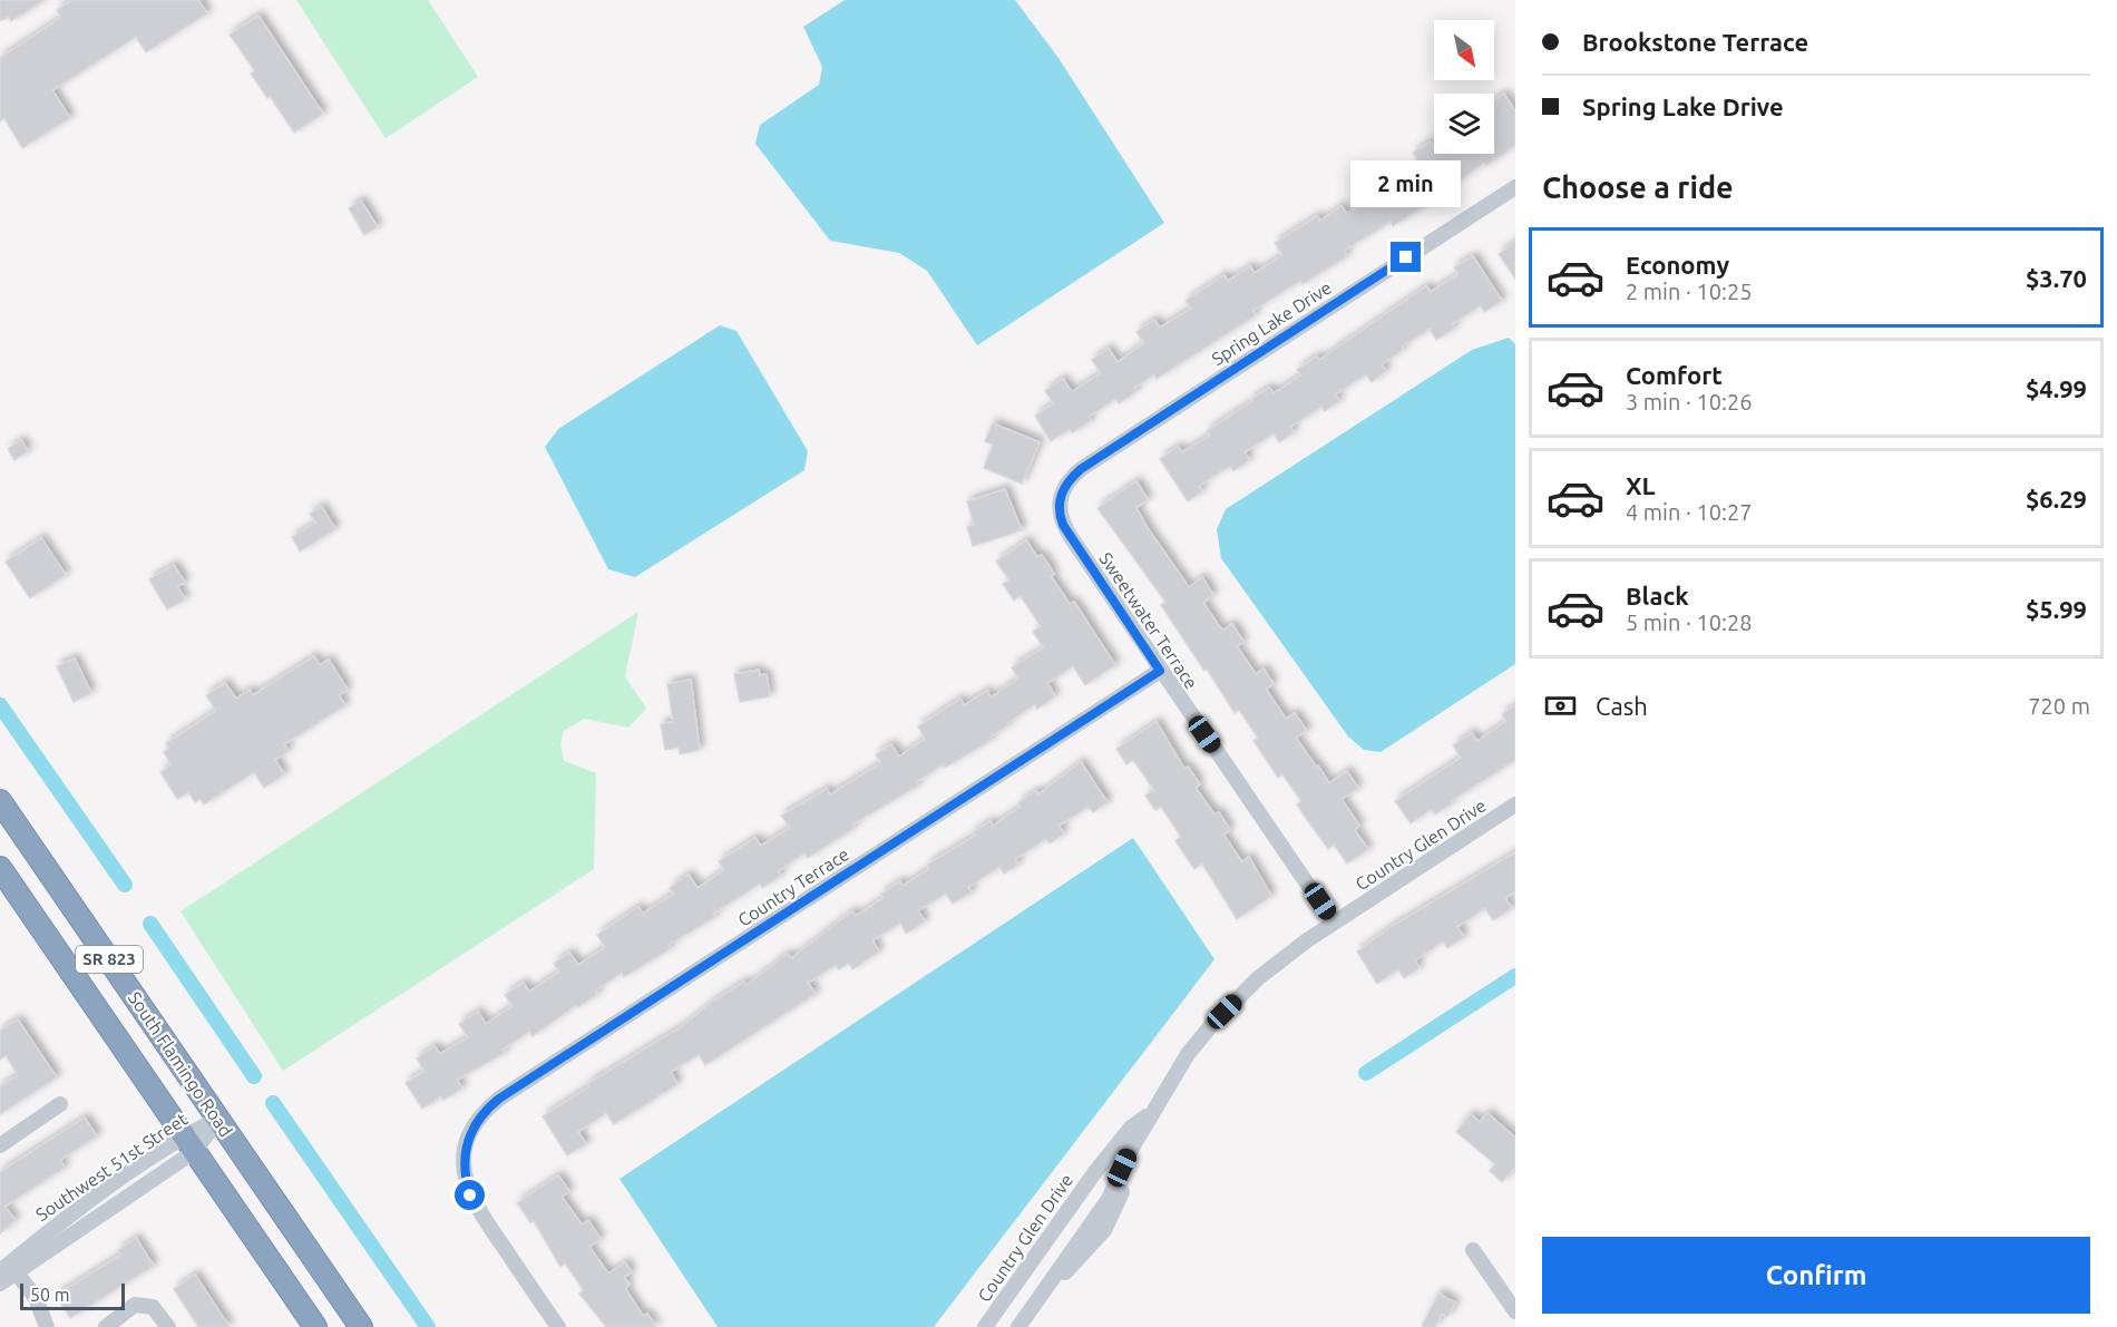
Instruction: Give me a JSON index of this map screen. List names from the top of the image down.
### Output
{
  "streets": {
    "highway": ["SR 823", "South Flamingo Road"],
    "street": [
      "Spring Lake Drive",
      "Sweetwater Terrace",
      "Country Glen Drive",
      "Country Terrace",
      "Southwest 51st Street"
    ]
  },
  "crossings": [
    ["Spring Lake Drive", "Sweetwater Terrace"],
    ["Sweetwater Terrace", "Country Glen Drive"],
    ["Sweetwater Terrace", "Country Terrace"],
    ["South Flamingo Road", "Southwest 51st Street"]
  ],
  "scale_bar": "50 m",
  "north": "bottom right",
  "page": {
    "banner": ["Brookstone Terrace", "Spring Lake Drive"],
    "heading": "Choose a ride",
    "bubble": "2 min",
    "list": [
      {
        "name": "Economy",
        "note": "2 min · 10:25",
        "value": "$3.70"
      },
      {
        "name": "Comfort",
        "note": "3 min · 10:26",
        "value": "$4.99"
      },
      {
        "name": "XL",
        "note": "4 min · 10:27",
        "value": "$6.29"
      },
      {
        "name": "Black",
        "note": "5 min · 10:28",
        "value": "$5.99"
      }
    ],
    "pay": ["Cash", "720 m"],
    "buttons": "Confirm",
    "scale": "50 m"
  }
}
